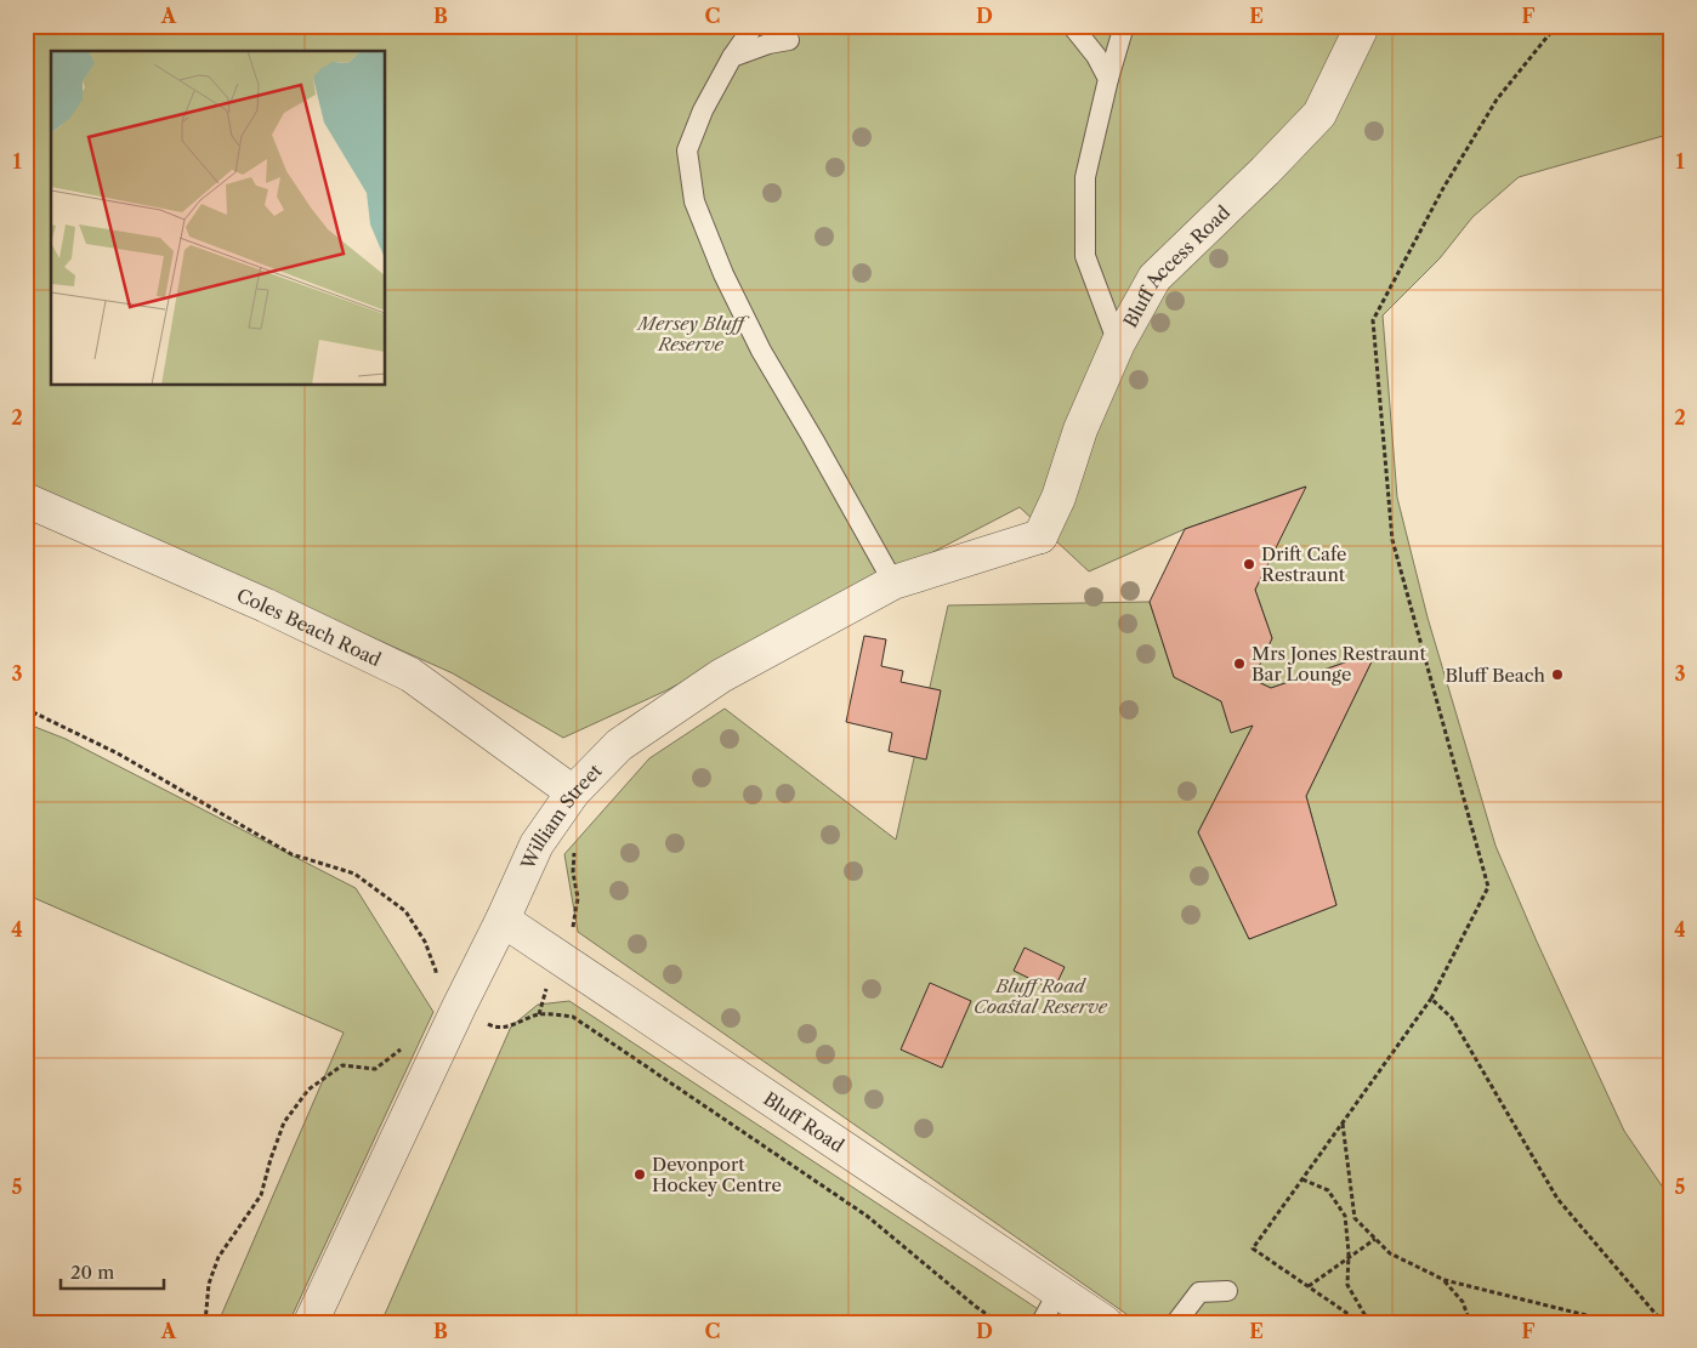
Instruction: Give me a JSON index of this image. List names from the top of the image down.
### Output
{
  "streets": {
    "street": [
      "Bluff Access Road",
      "Coles Beach Road",
      "William Street",
      "Bluff Road"
    ]
  },
  "crossings": [
    ["Bluff Access Road", "William Street"],
    ["Coles Beach Road", "William Street"],
    ["William Street", "Bluff Road"]
  ],
  "parks": ["Mersey Bluff Reserve", "Bluff Road Coastal Reserve"],
  "places": [
    "Drift Cafe Restraunt",
    "Mrs Jones Restraunt Bar Lounge",
    "Bluff Beach",
    "Devonport Hockey Centre"
  ],
  "scale_bar": "20 m",
  "grid": {
    "columns": [
      "A",
      "B",
      "C",
      "D",
      "E",
      "F"
    ],
    "rows": [
      "1",
      "2",
      "3",
      "4",
      "5"
    ]
  }
}
